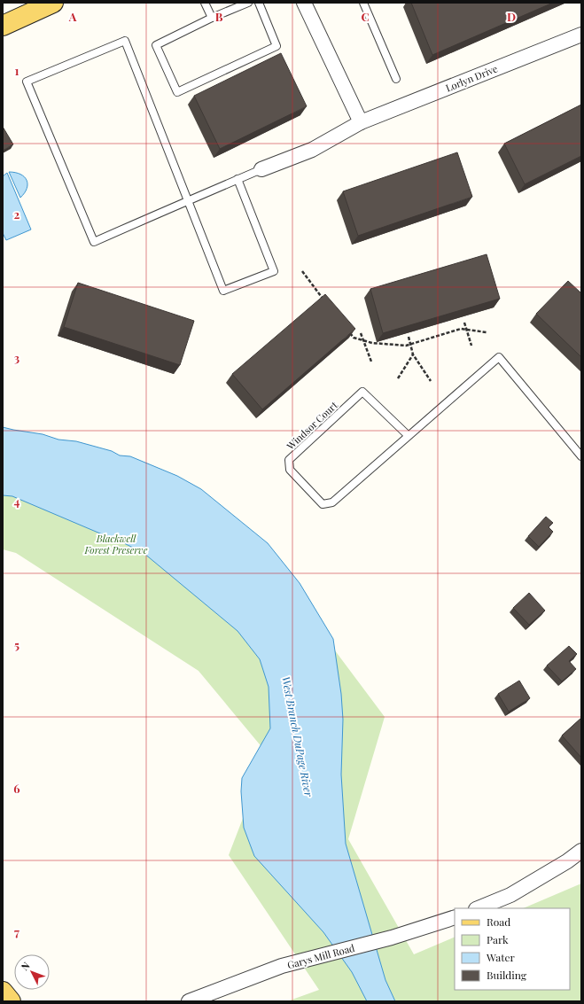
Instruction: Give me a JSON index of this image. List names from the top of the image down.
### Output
{
  "streets": {
    "street": ["Lorlyn Drive", "Garys Mill Road"],
    "lane": ["Windsor Court"]
  },
  "water": ["West Branch DuPage River"],
  "parks": ["Blackwell Forest Preserve"],
  "legend": [
    "Road",
    "Park",
    "Water",
    "Building"
  ],
  "north": "top left",
  "grid": {
    "columns": [
      "A",
      "B",
      "C",
      "D"
    ],
    "rows": [
      "1",
      "2",
      "3",
      "4",
      "5",
      "6",
      "7"
    ]
  }
}
